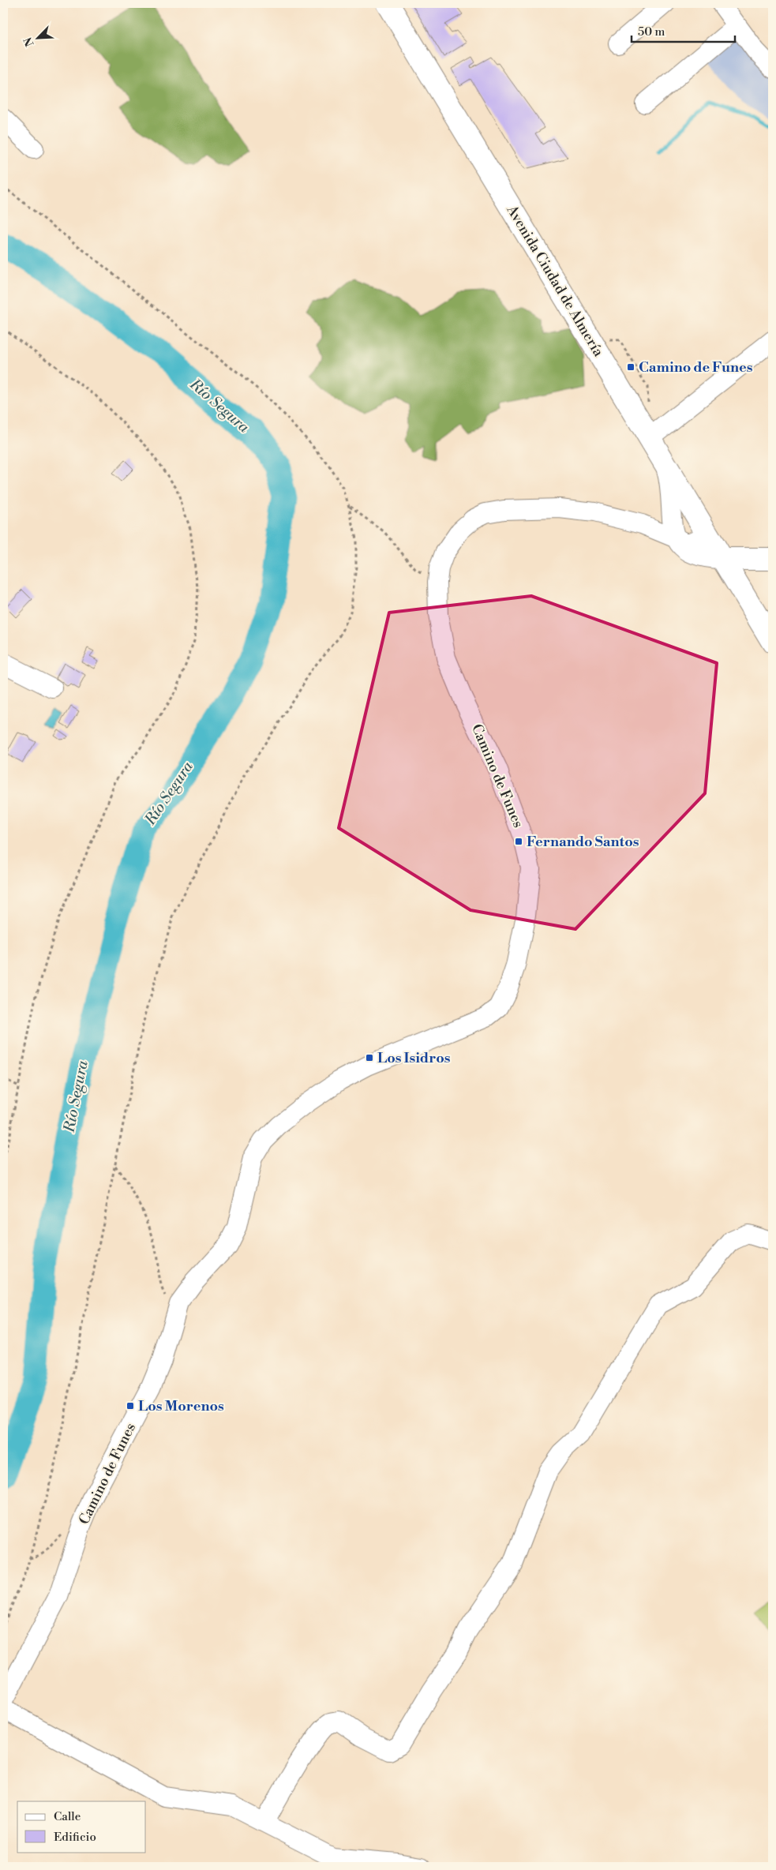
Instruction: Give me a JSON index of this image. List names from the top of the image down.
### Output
{
  "streets": {
    "main road": ["Avenida Ciudad de Almería"],
    "street": ["Camino de Funes"]
  },
  "water": ["Río Segura"],
  "places": {
    "transit": [
      "Camino de Funes",
      "Fernando Santos",
      "Los Isidros",
      "Los Morenos"
    ]
  },
  "legend": ["Calle", "Edificio"],
  "scale_bar": "50 m",
  "north": "bottom left"
}
